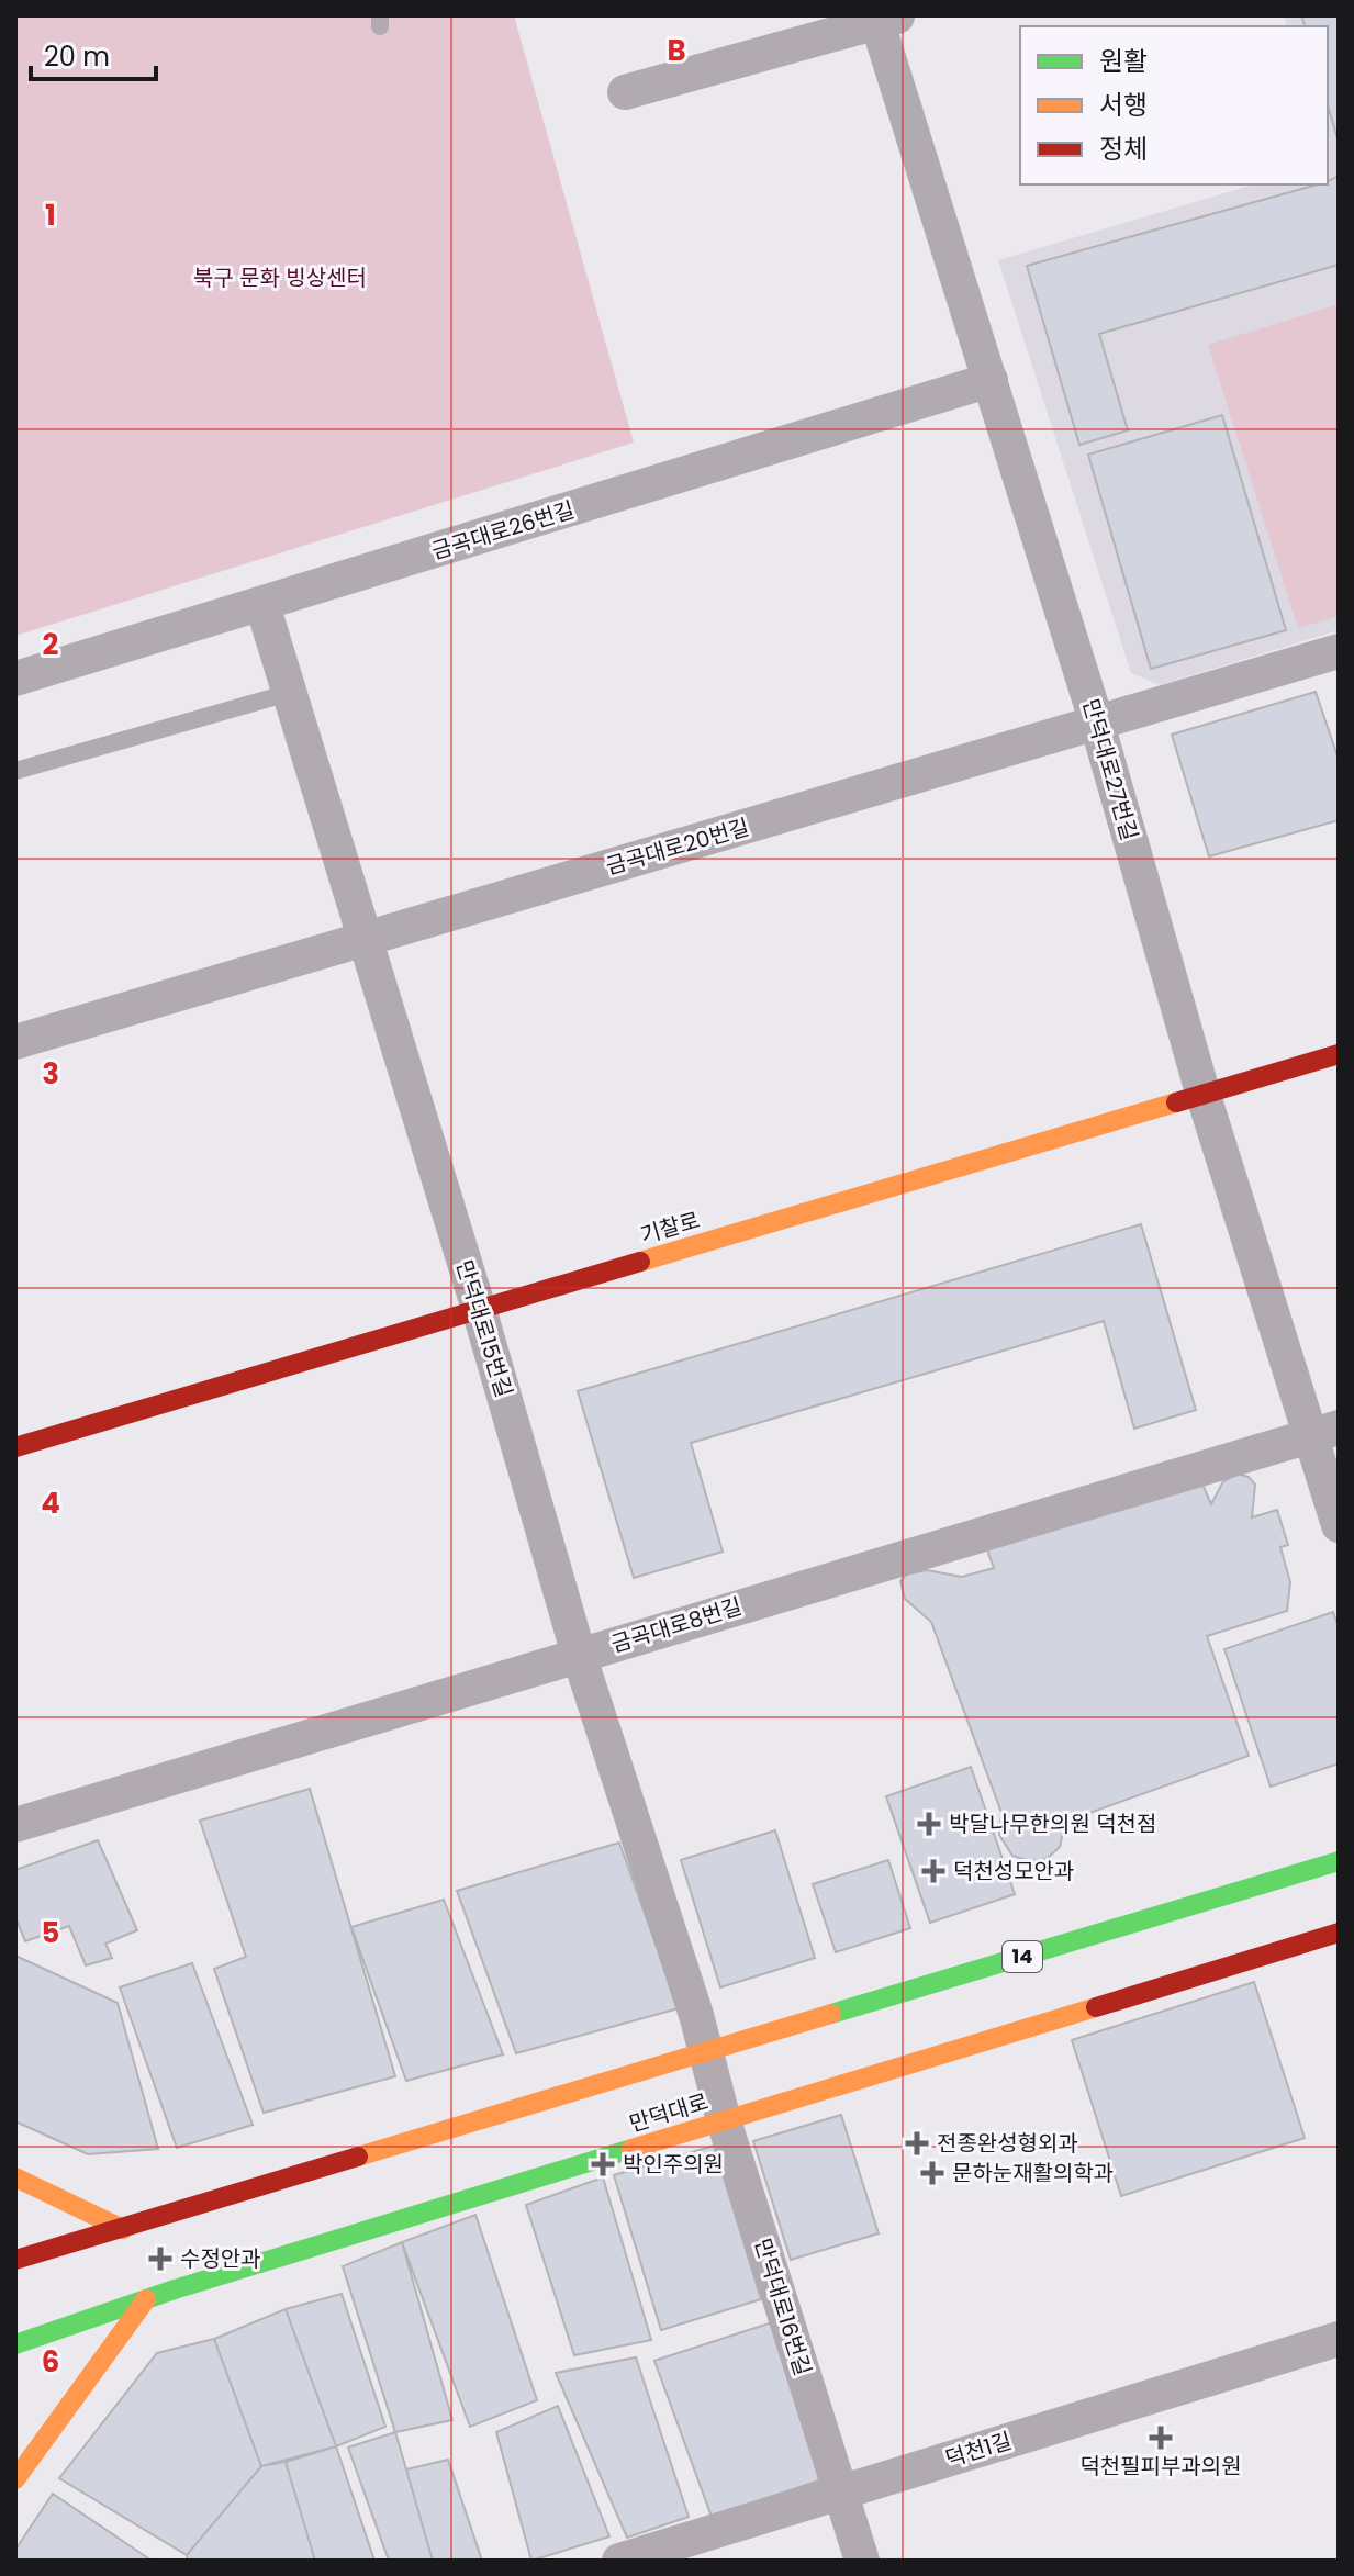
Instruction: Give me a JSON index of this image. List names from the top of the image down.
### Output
{
  "streets": {
    "main road": ["기찰로", "14", "만덕대로"],
    "street": [
      "금곡대로26번길",
      "만덕대로27번길",
      "금곡대로20번길",
      "만덕대로15번길",
      "금곡대로8번길",
      "만덕대로16번길",
      "덕천1길"
    ]
  },
  "crossings": [
    ["금곡대로26번길", "만덕대로27번길"],
    ["금곡대로26번길", "만덕대로15번길"],
    ["만덕대로27번길", "금곡대로20번길"],
    ["만덕대로27번길", "기찰로"],
    ["만덕대로27번길", "금곡대로8번길"],
    ["금곡대로20번길", "만덕대로15번길"],
    ["기찰로", "만덕대로15번길"],
    ["만덕대로15번길", "금곡대로8번길"],
    ["만덕대로15번길", "14"],
    ["만덕대로15번길", "만덕대로16번길"],
    ["14", "만덕대로16번길"],
    ["만덕대로", "만덕대로16번길"],
    ["만덕대로16번길", "덕천1길"]
  ],
  "parks": ["북구 문화 빙상센터"],
  "places": {
    "health": [
      "박달나무한의원 덕천점",
      "덕천성모안과",
      "전종완성형외과",
      "박인주의원",
      "문하눈재활의학과",
      "수정안과",
      "덕천필피부과의원"
    ]
  },
  "legend": ["원활", "서행", "정체"],
  "scale_bar": "20 m",
  "grid": {
    "columns": ["B"],
    "rows": [
      "1",
      "2",
      "3",
      "4",
      "5",
      "6"
    ]
  }
}
